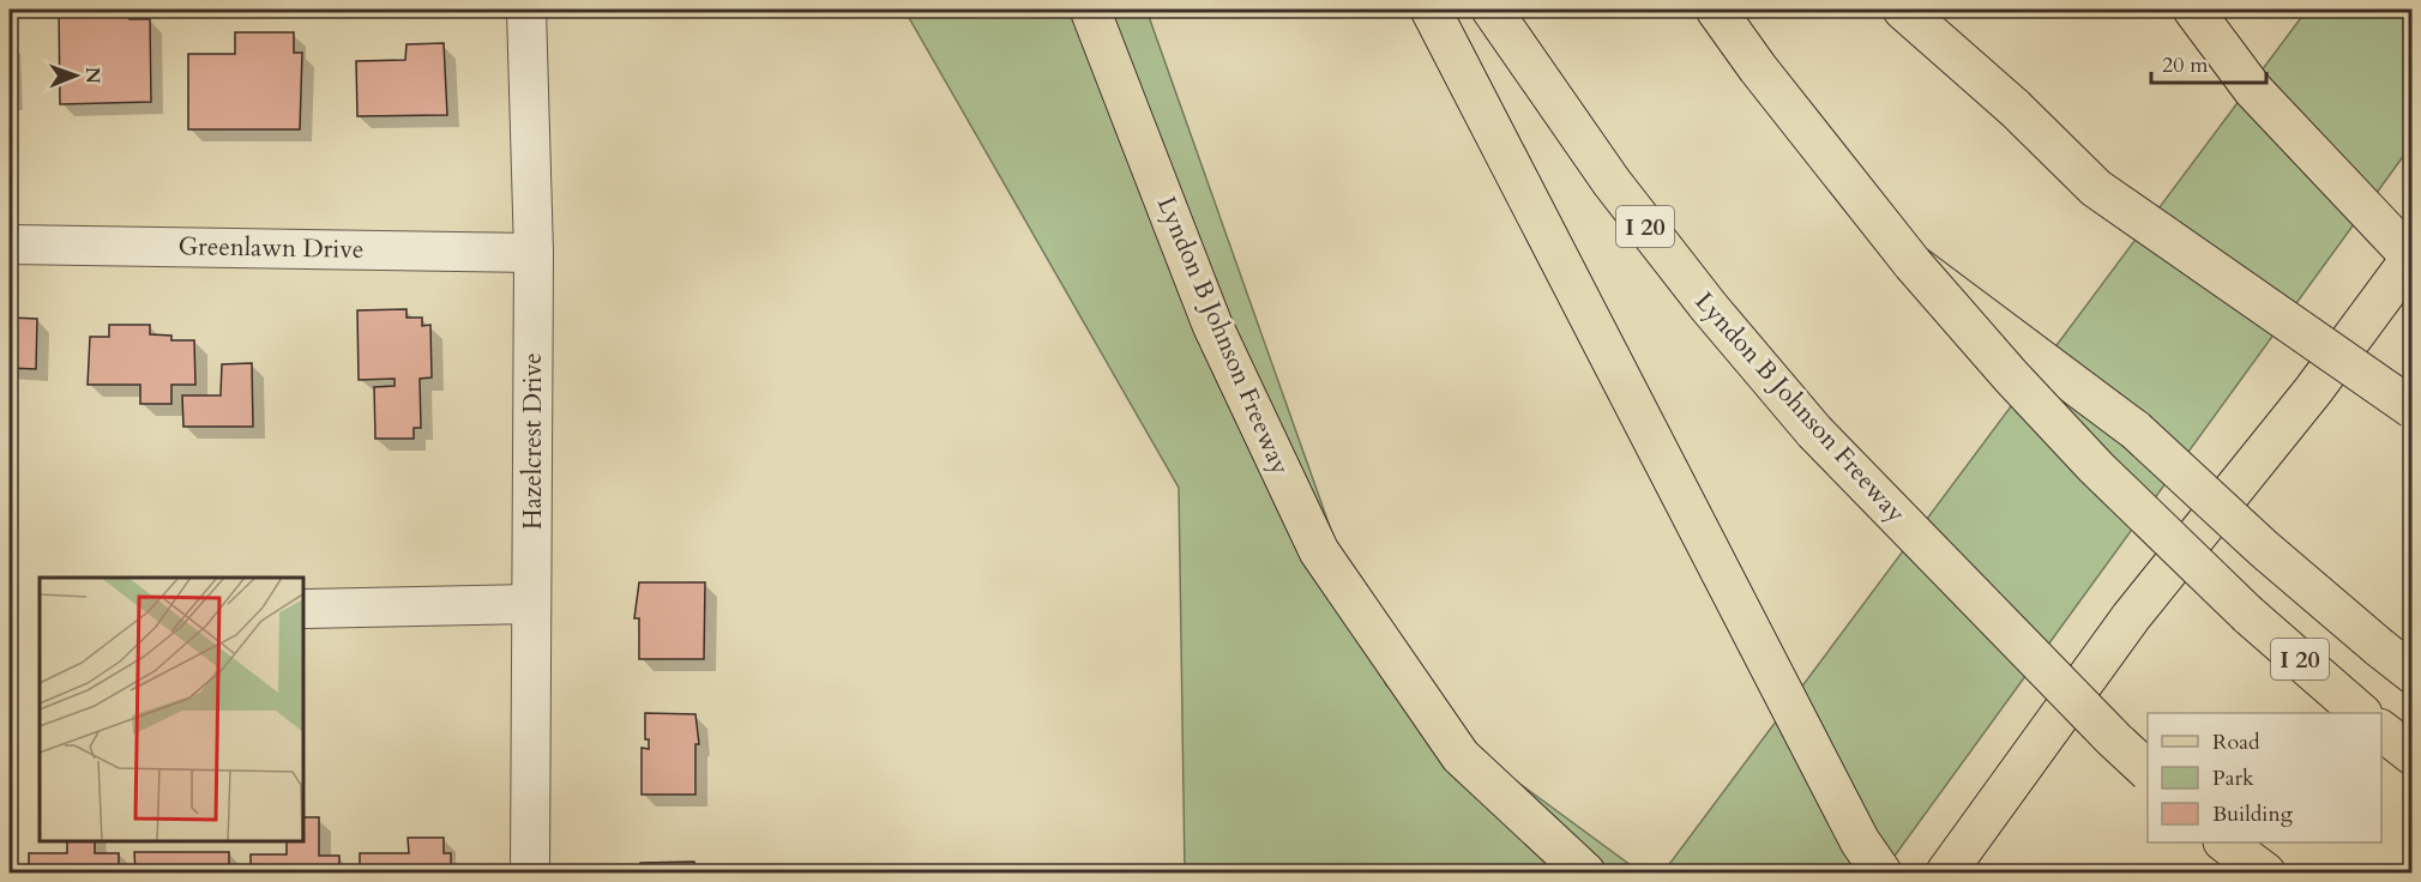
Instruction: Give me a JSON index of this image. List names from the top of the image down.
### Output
{
  "streets": {
    "main road": ["I 20", "Lyndon B Johnson Freeway"],
    "street": ["Greenlawn Drive", "Hazelcrest Drive"]
  },
  "crossings": [
    ["Greenlawn Drive", "Hazelcrest Drive"]
  ],
  "legend": ["Road", "Park", "Building"],
  "scale_bar": "20 m",
  "north": "right"
}
